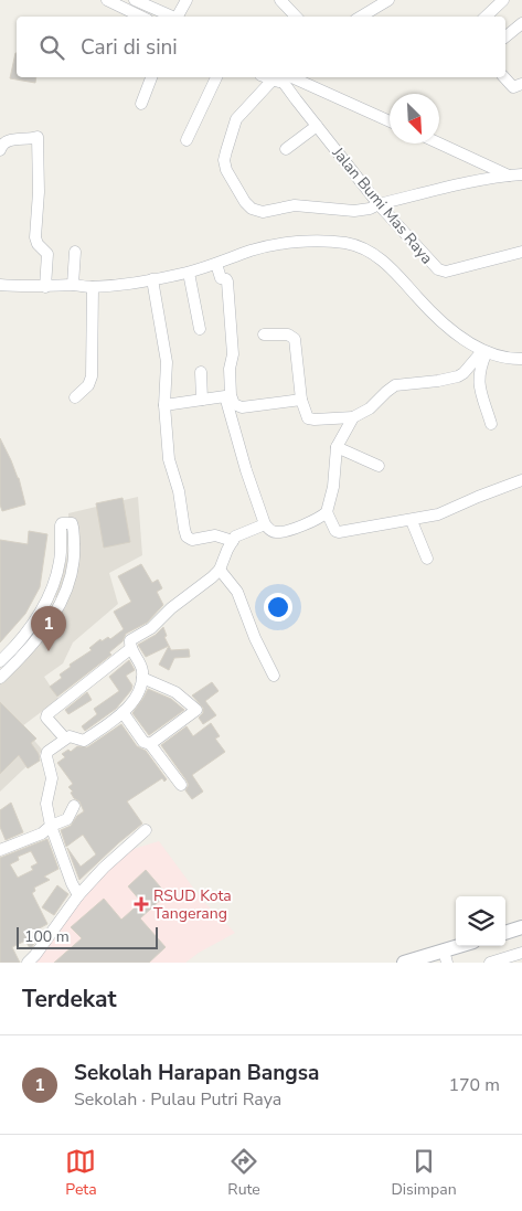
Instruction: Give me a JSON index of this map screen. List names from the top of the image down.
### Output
{
  "streets": {
    "street": ["Jalan Bumi Mas Raya"]
  },
  "places": {
    "health": ["RSUD Kota Tangerang"]
  },
  "scale_bar": "100 m",
  "north": "bottom right",
  "page": {
    "search": "Cari di sini",
    "pins": "1",
    "scale": "100 m",
    "heading": "Terdekat",
    "list": [
      {
        "mark": "1",
        "name": "Sekolah Harapan Bangsa",
        "note": "Sekolah · Pulau Putri Raya",
        "value": "170 m"
      }
    ],
    "nav": ["Peta", "Rute", "Disimpan"]
  }
}
